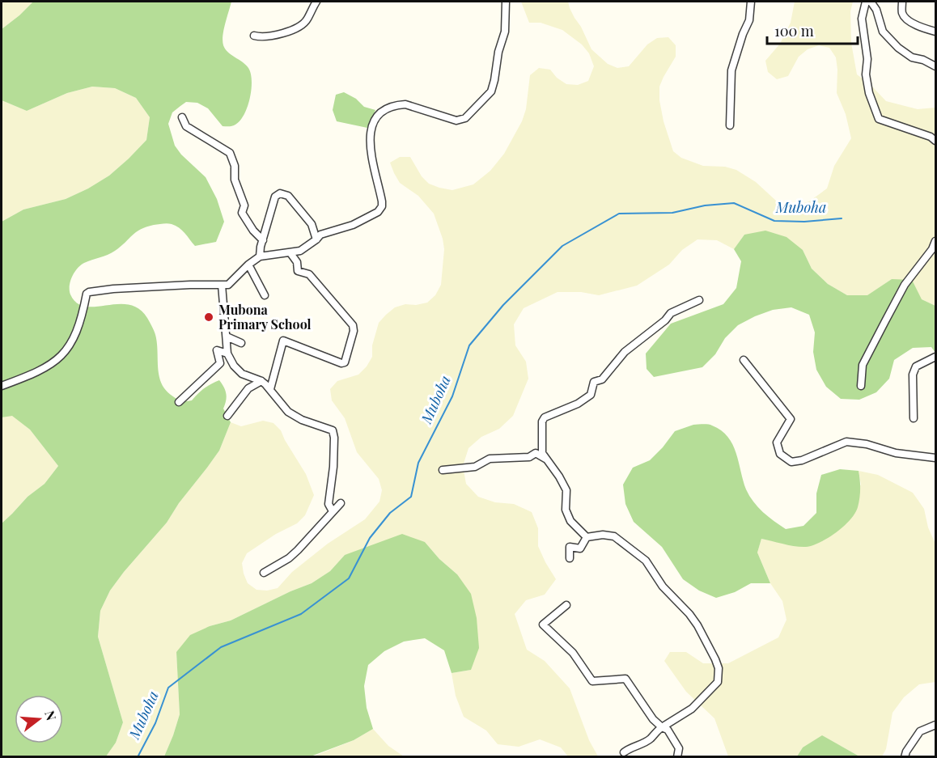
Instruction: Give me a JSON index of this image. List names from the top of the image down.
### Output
{
  "water": ["Muboha"],
  "places": ["Mubona Primary School"],
  "scale_bar": "100 m",
  "north": "right"
}
